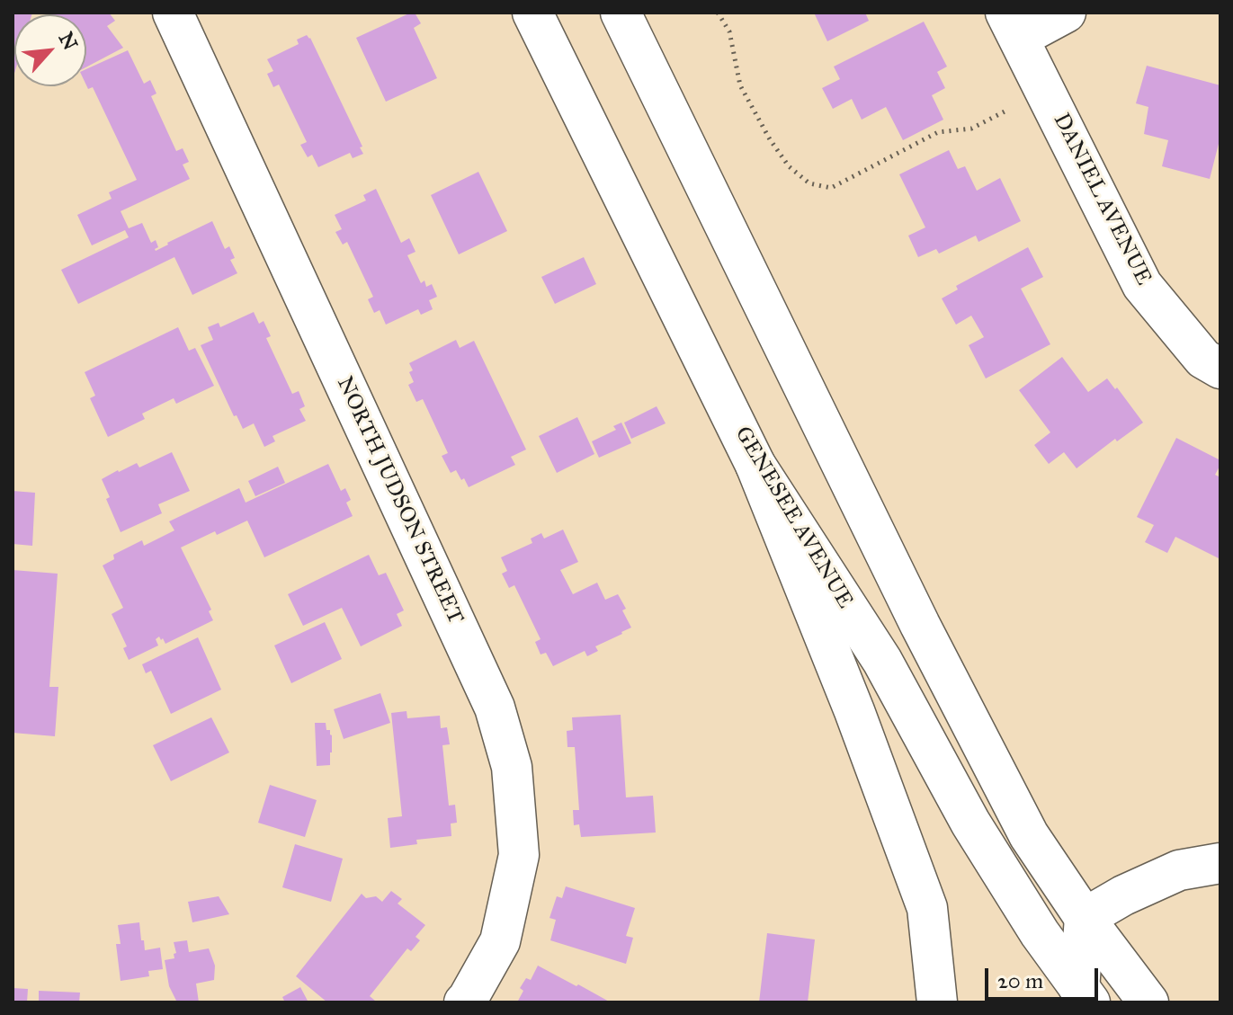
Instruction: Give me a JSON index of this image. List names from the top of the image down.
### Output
{
  "streets": {
    "main road": ["DANIEL AVENUE", "NORTH JUDSON STREET", "GENESEE AVENUE"]
  },
  "scale_bar": "20 m",
  "north": "top right"
}
